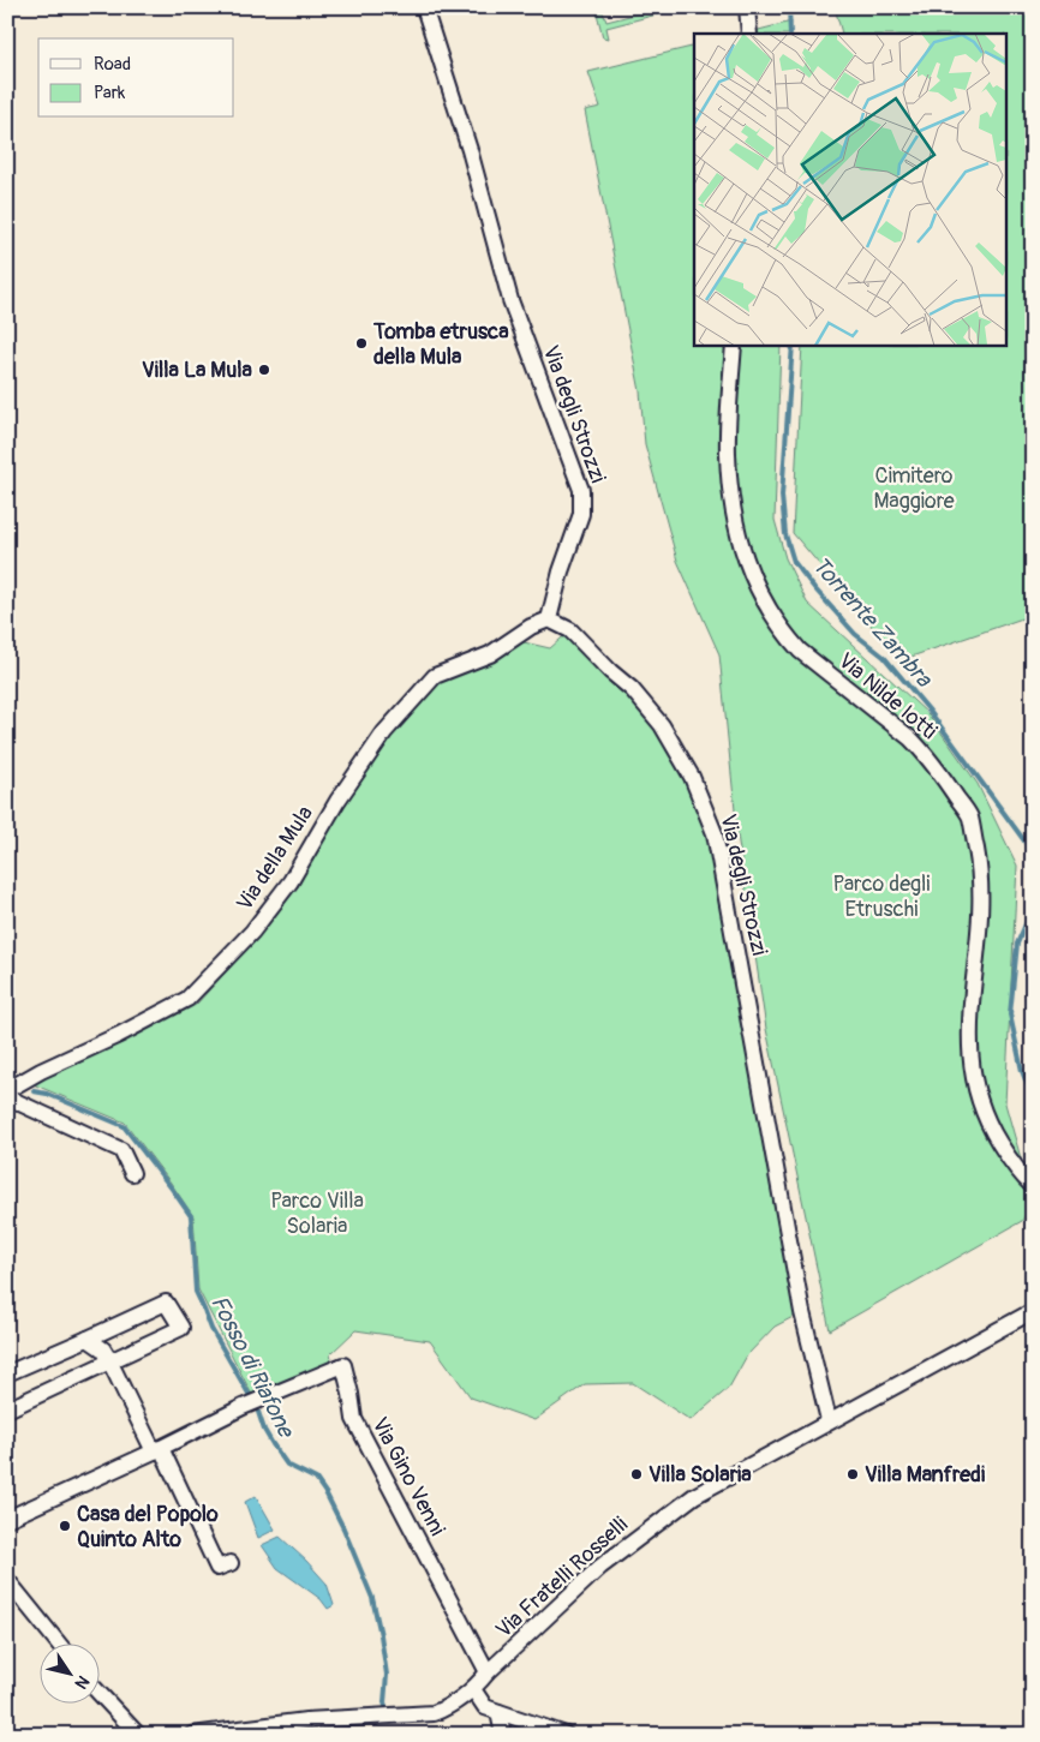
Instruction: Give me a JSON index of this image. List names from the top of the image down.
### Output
{
  "streets": {
    "street": [
      "Via degli Strozzi",
      "Via Nilde Iotti",
      "Via della Mula",
      "Via Gino Venni",
      "Via Fratelli Rosselli"
    ]
  },
  "crossings": [
    ["Via degli Strozzi", "Via della Mula"],
    ["Via degli Strozzi", "Via Fratelli Rosselli"],
    ["Via Gino Venni", "Via Fratelli Rosselli"]
  ],
  "water": ["Torrente Zambra", "Fosso di Riafone"],
  "parks": ["Cimitero Maggiore", "Parco degli Etruschi", "Parco Villa Solaria"],
  "places": [
    "Tomba etrusca della Mula",
    "Villa La Mula",
    "Villa Solaria",
    "Villa Manfredi",
    "Casa del Popolo Quinto Alto"
  ],
  "legend": ["Road", "Park"],
  "north": "bottom right"
}
